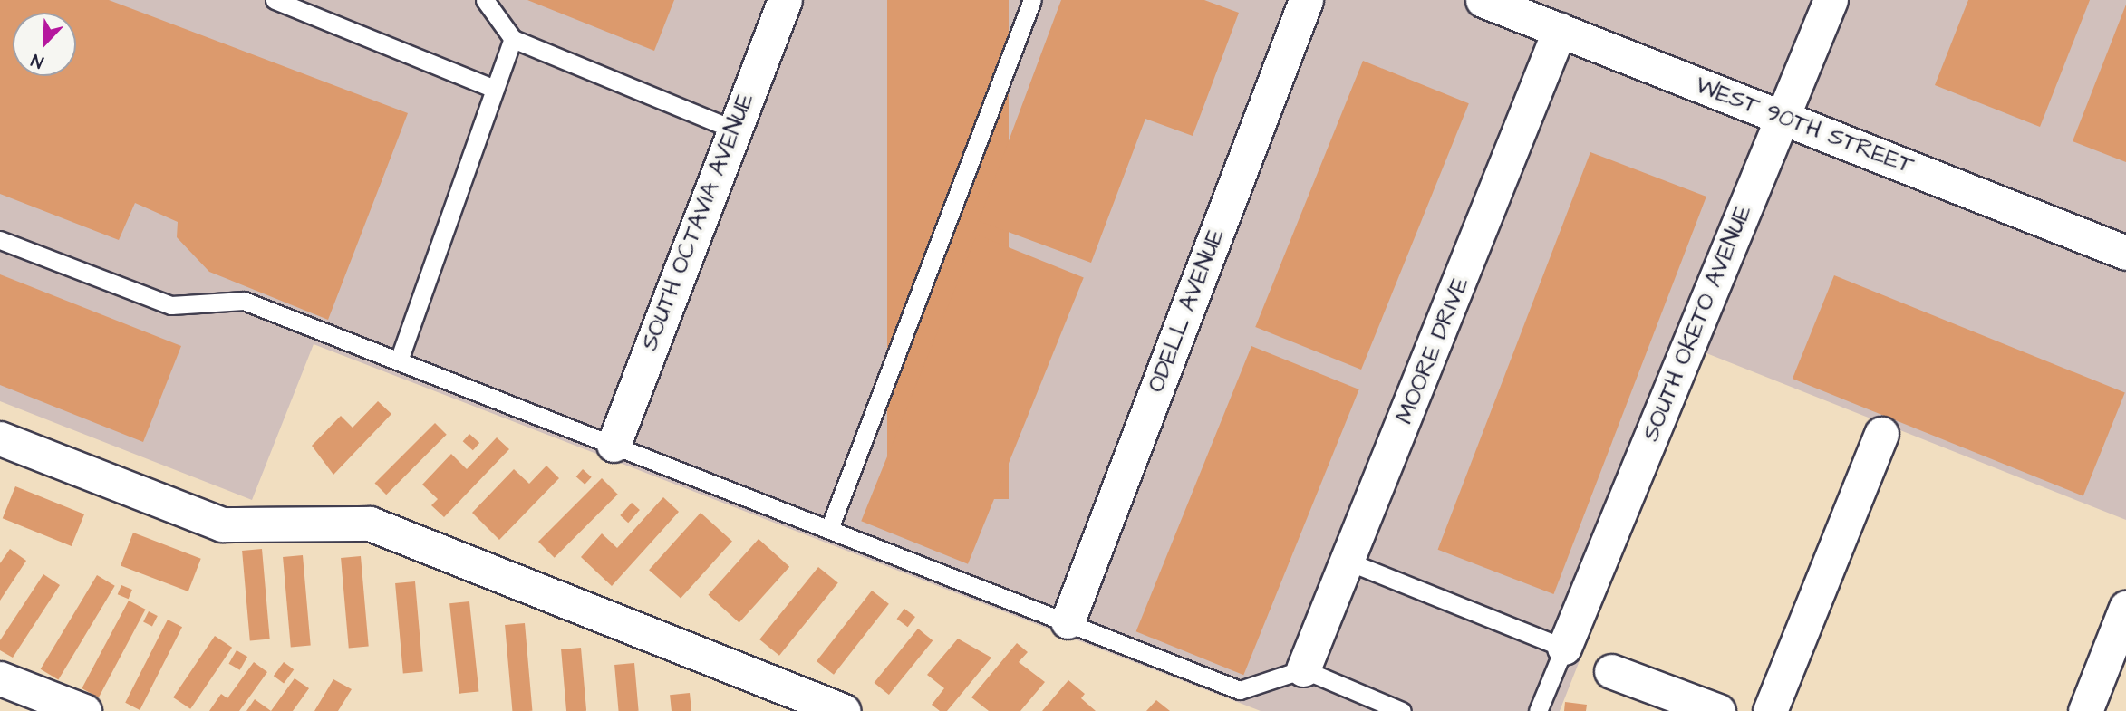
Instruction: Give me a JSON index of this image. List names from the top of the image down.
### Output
{
  "streets": {
    "street": [
      "WEST 90TH STREET",
      "SOUTH OCTAVIA AVENUE",
      "ODELL AVENUE",
      "SOUTH OKETO AVENUE",
      "MOORE DRIVE"
    ]
  },
  "crossings": [
    ["WEST 90TH STREET", "SOUTH OKETO AVENUE"],
    ["WEST 90TH STREET", "MOORE DRIVE"]
  ],
  "north": "bottom left"
}
